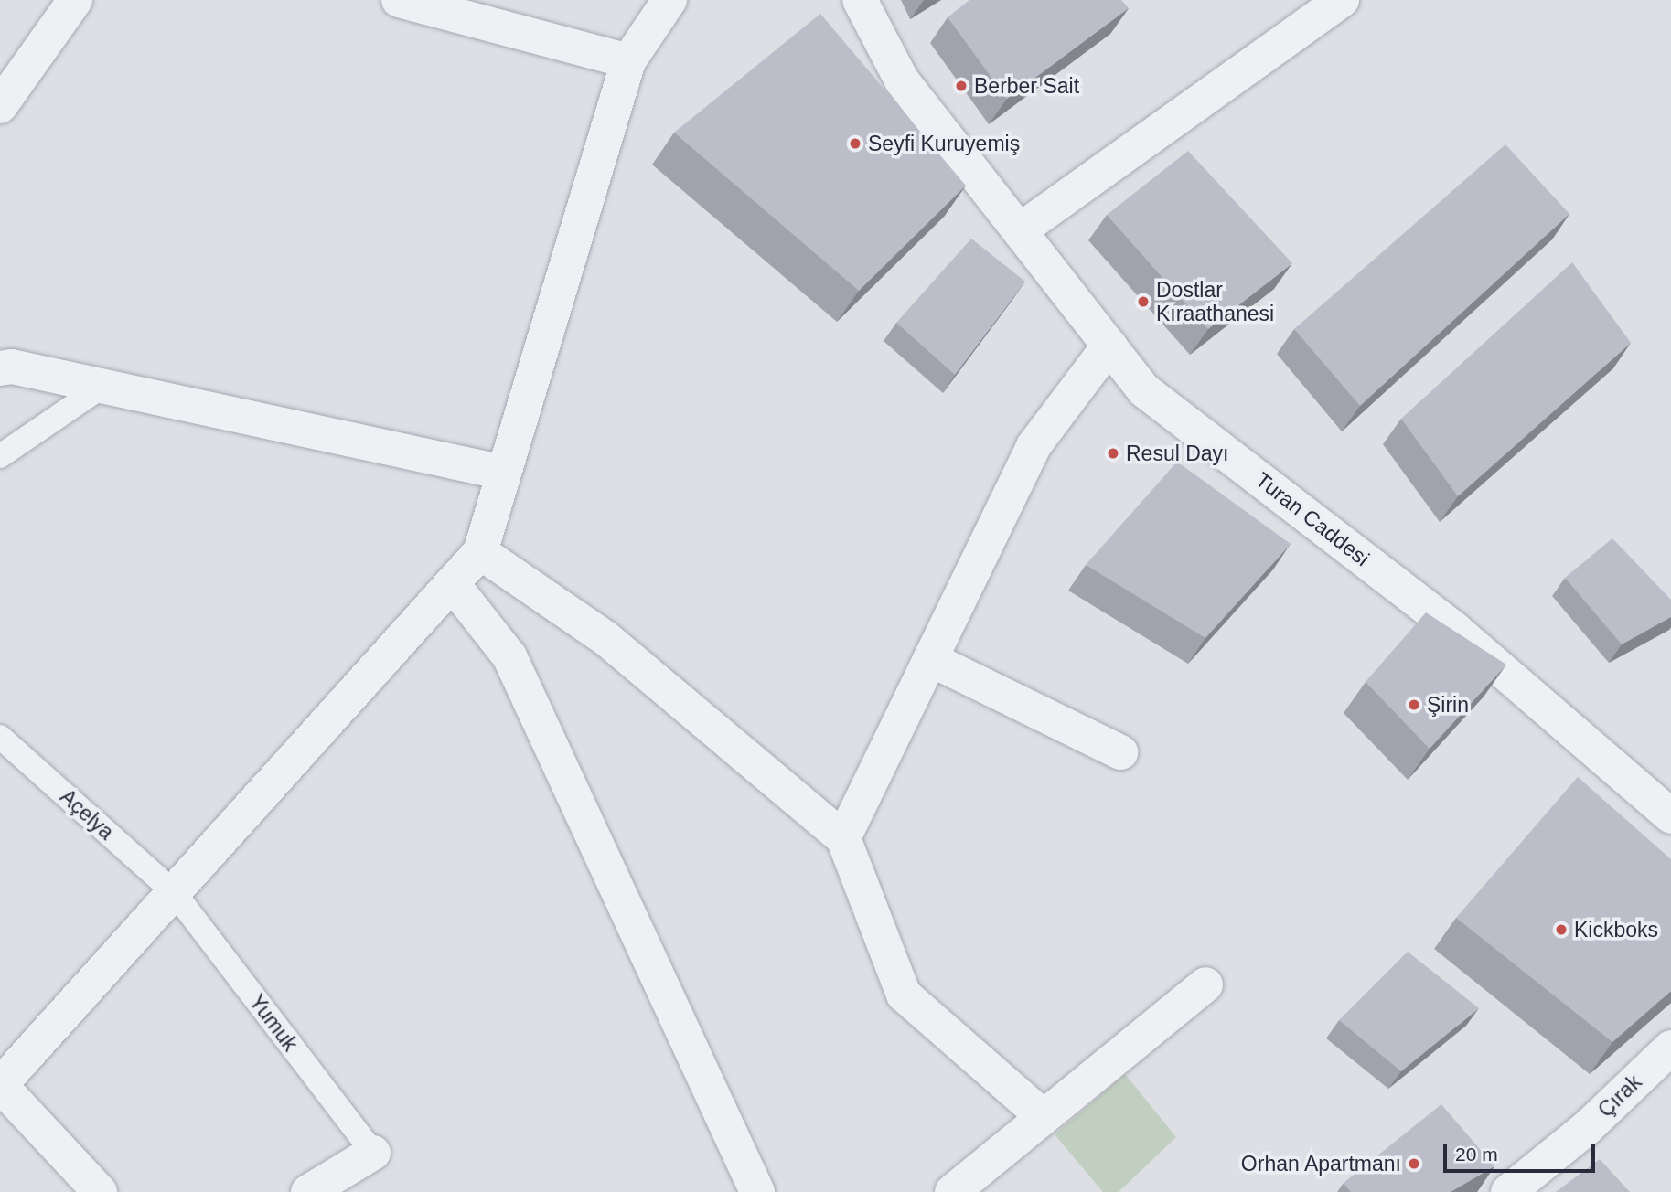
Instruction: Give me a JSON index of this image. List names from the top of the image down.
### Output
{
  "streets": {
    "street": ["Turan Caddesi", "Çırak"],
    "lane": ["Açelya", "Yumuk"]
  },
  "crossings": [
    ["Açelya", "Yumuk"]
  ],
  "places": [
    "Berber Sait",
    "Seyfi Kuruyemiş",
    "Dostlar Kıraathanesi",
    "Resul Dayı",
    "Şirin",
    "Kickboks",
    "Orhan Apartmanı"
  ],
  "scale_bar": "20 m"
}
